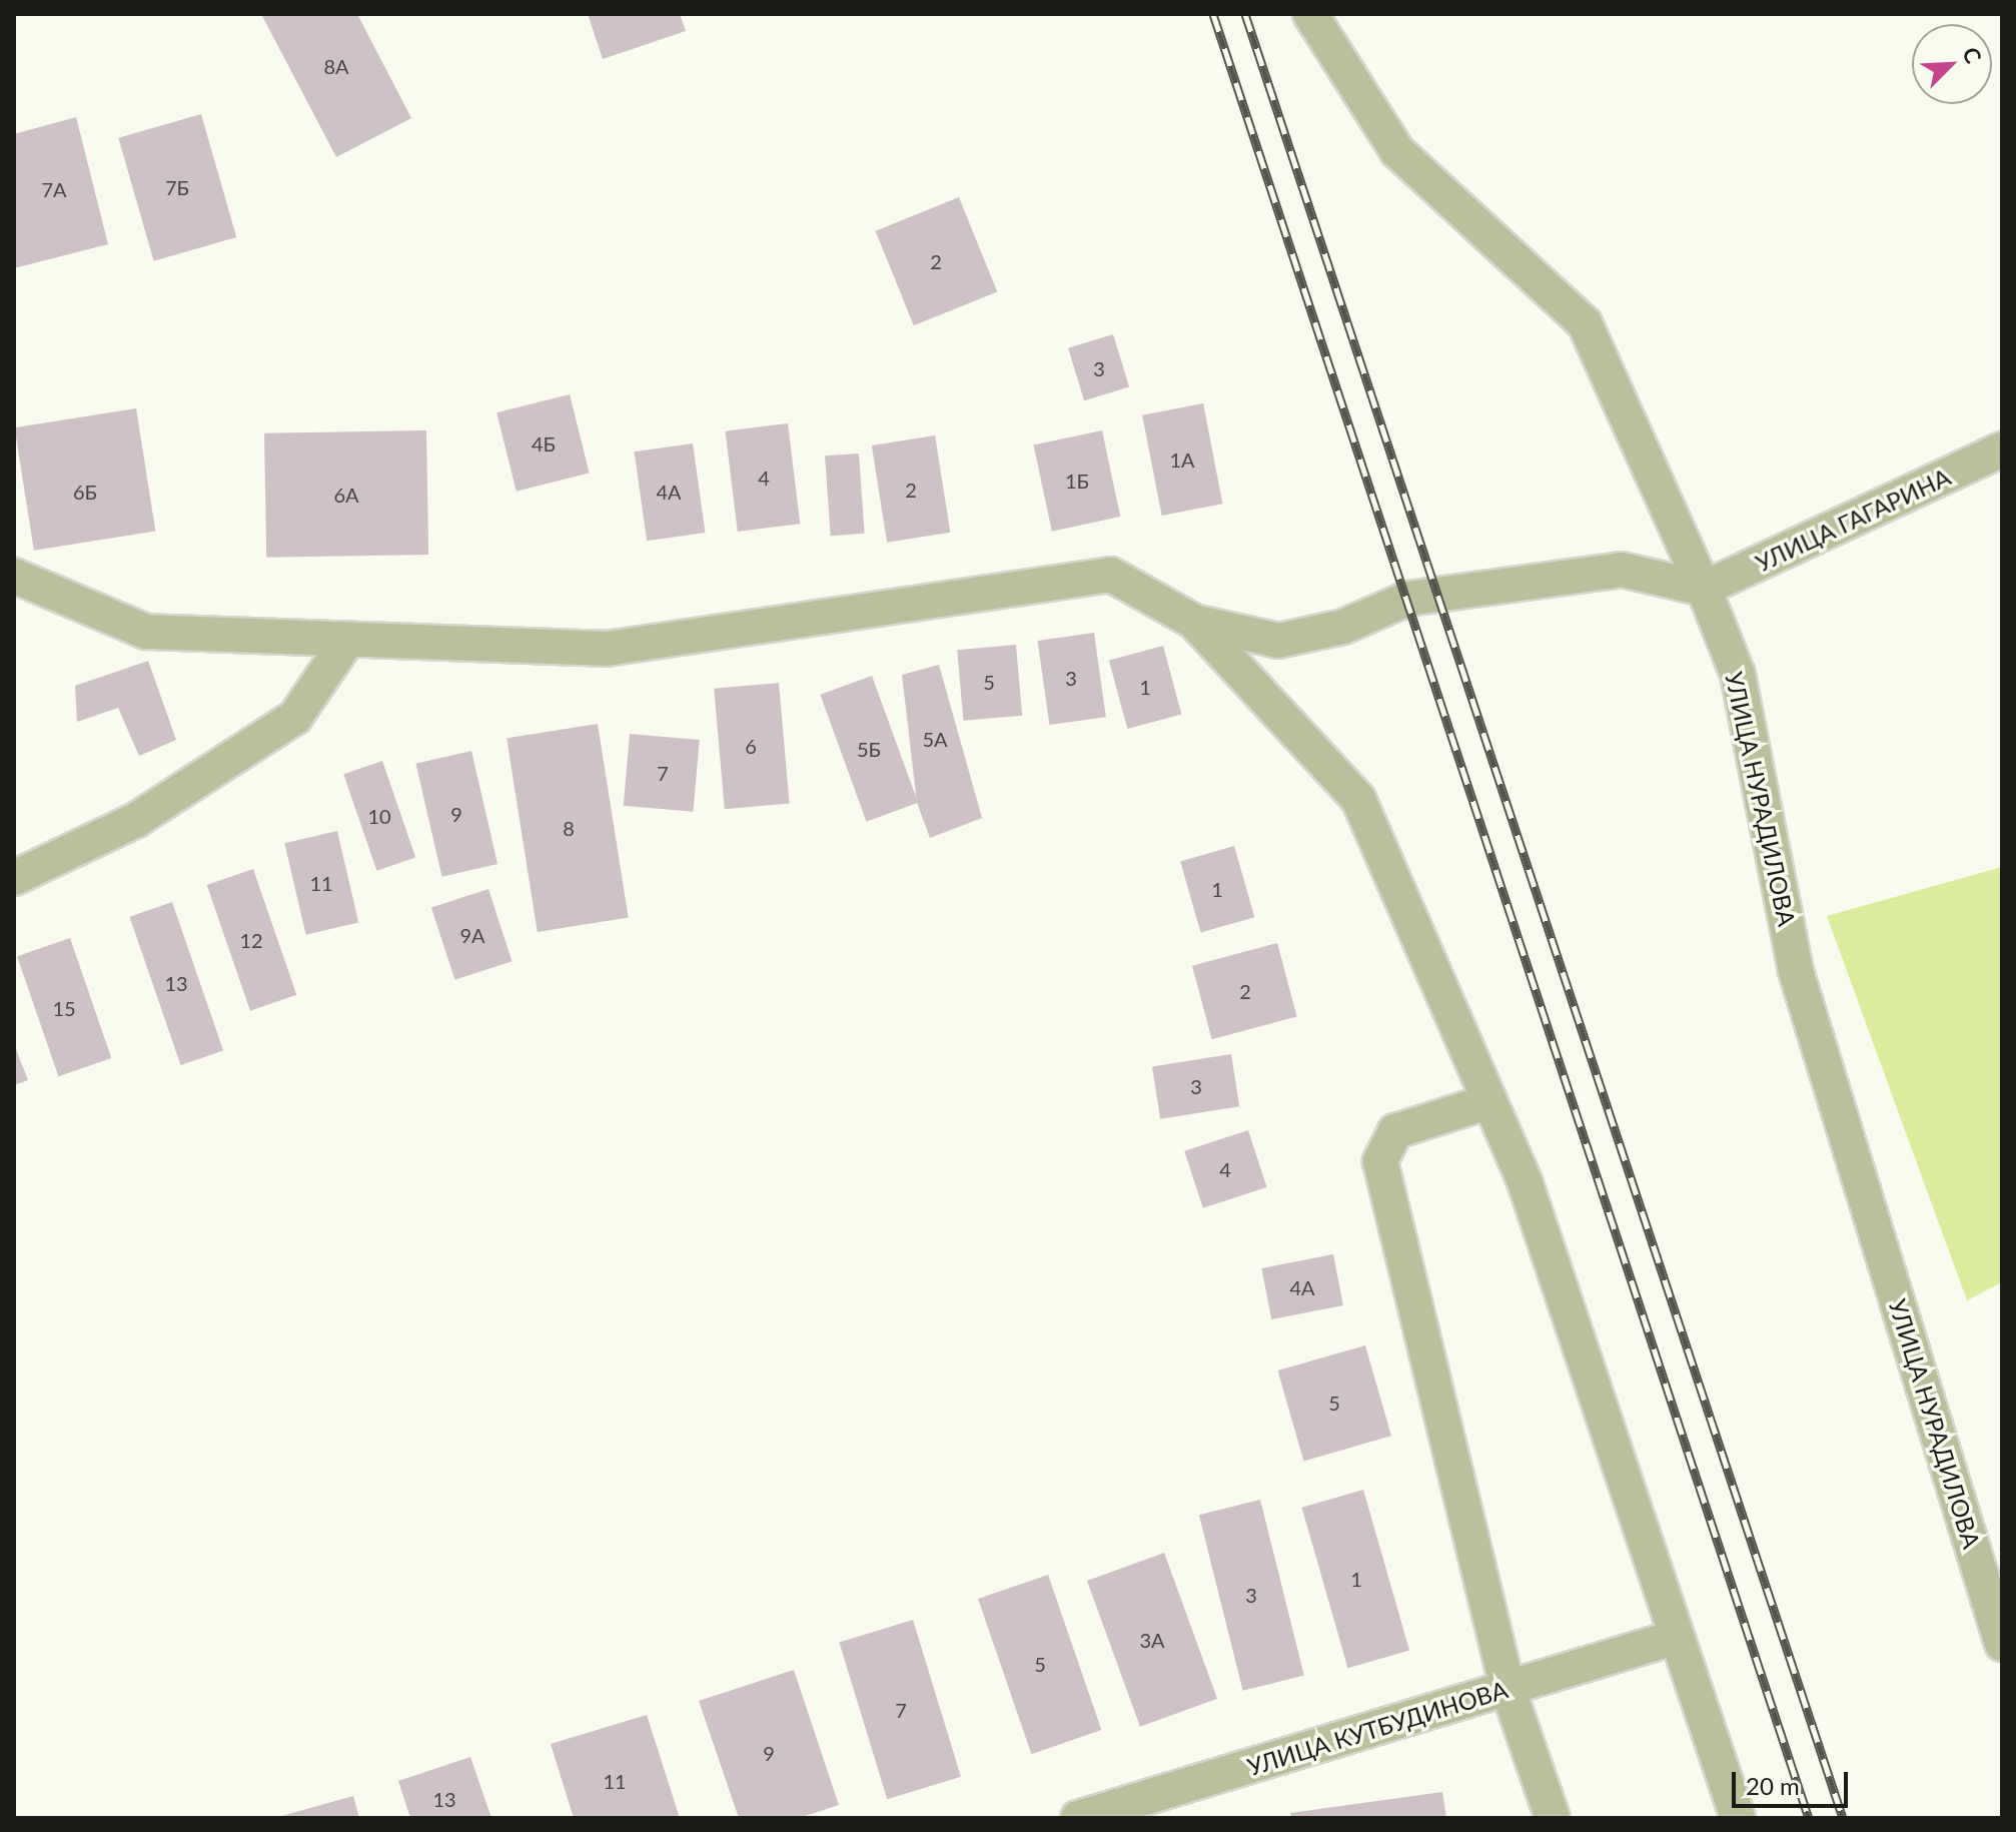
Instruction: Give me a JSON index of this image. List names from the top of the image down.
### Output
{
  "streets": {
    "street": ["УЛИЦА ГАГАРИНА", "УЛИЦА НУРАДИЛОВА", "УЛИЦА КУТБУДИНОВА"]
  },
  "crossings": [
    ["УЛИЦА ГАГАРИНА", "УЛИЦА НУРАДИЛОВА"]
  ],
  "house_numbers": [
    "8А",
    "7Б",
    "7А",
    "2",
    "3",
    "4Б",
    "1А",
    "4",
    "1Б",
    "2",
    "6Б",
    "4А",
    "6А",
    "3",
    "5",
    "1",
    "5А",
    "6",
    "5Б",
    "7",
    "9",
    "10",
    "8",
    "11",
    "1",
    "9А",
    "12",
    "13",
    "2",
    "15",
    "3",
    "4",
    "4А",
    "5",
    "1",
    "3",
    "3А",
    "5",
    "7",
    "9",
    "11",
    "13"
  ],
  "scale_bar": "20 m",
  "north": "top right"
}
